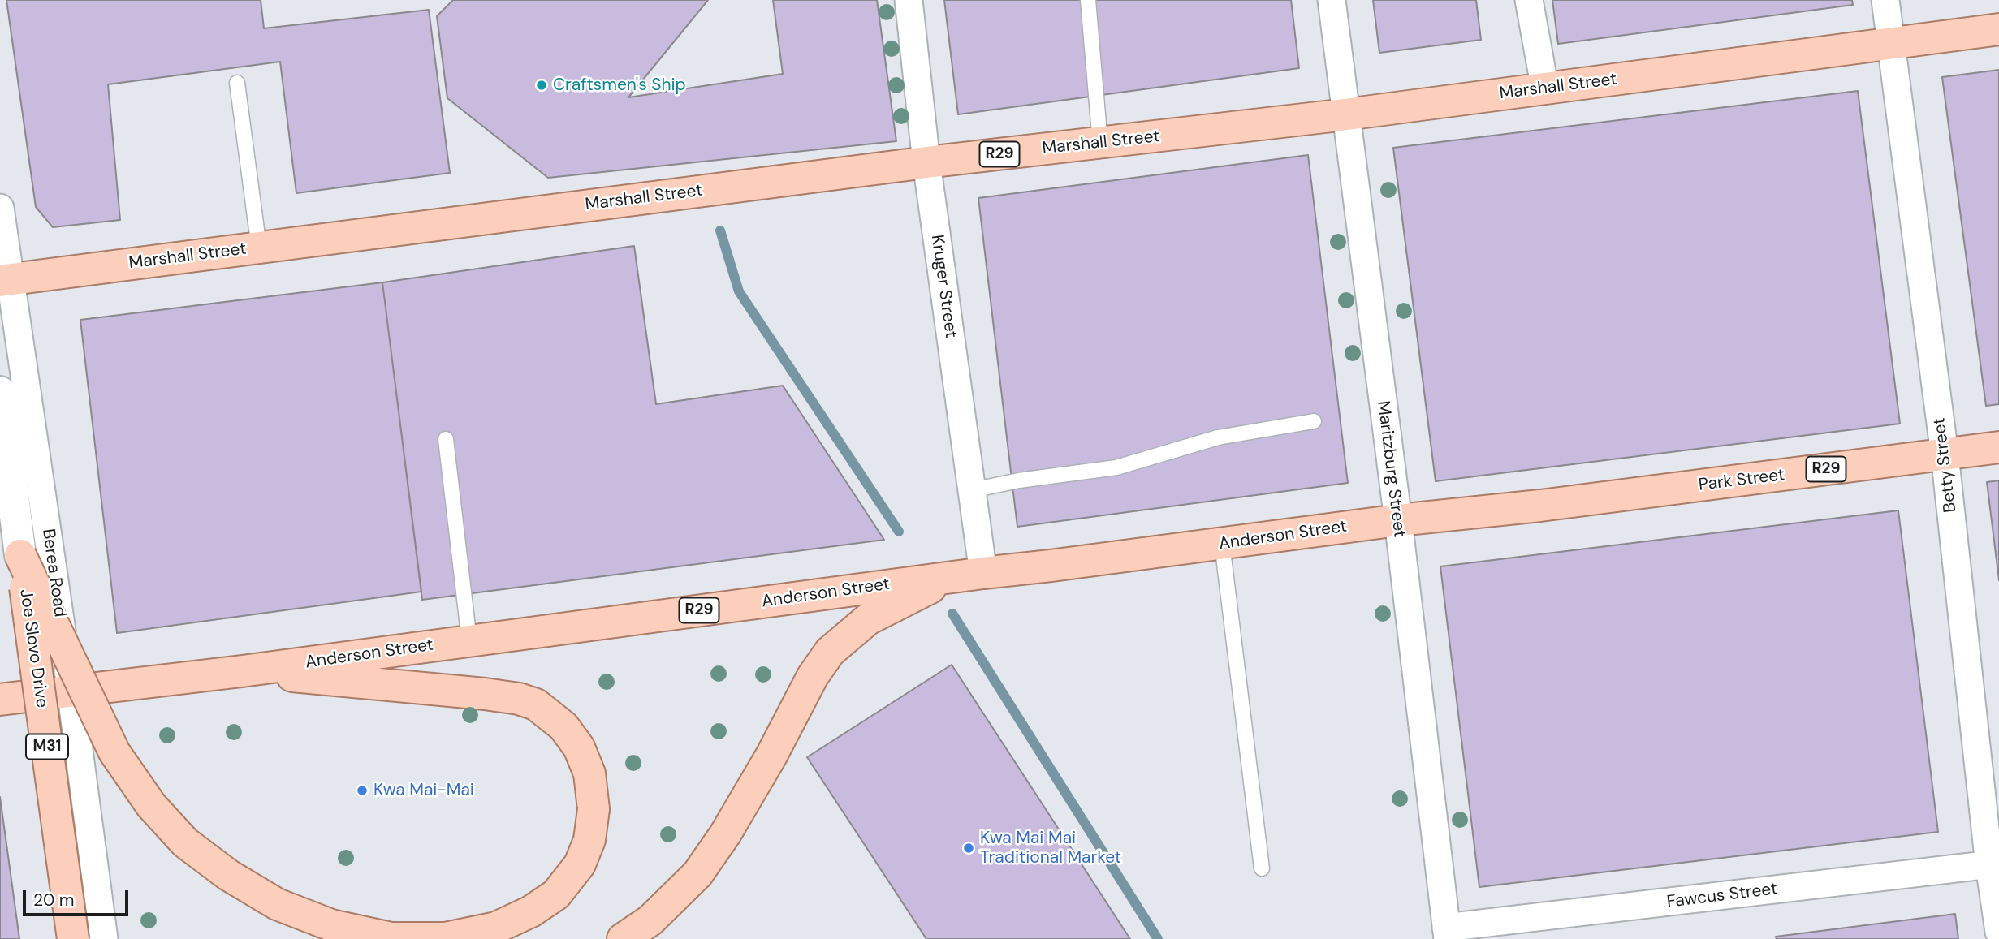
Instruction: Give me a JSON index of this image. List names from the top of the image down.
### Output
{
  "streets": {
    "main road": [
      "Marshall Street",
      "R29",
      "Park Street",
      "Anderson Street",
      "Joe Slovo Drive",
      "M31"
    ],
    "street": [
      "Kruger Street",
      "Betty Street",
      "Maritzburg Street",
      "Berea Road",
      "Fawcus Street"
    ]
  },
  "crossings": [
    ["Marshall Street", "Kruger Street"],
    ["Marshall Street", "Betty Street"],
    ["Marshall Street", "Maritzburg Street"],
    ["Marshall Street", "Berea Road"],
    ["Kruger Street", "Anderson Street"],
    ["Betty Street", "Park Street"],
    ["Betty Street", "Fawcus Street"],
    ["Maritzburg Street", "Anderson Street"],
    ["Maritzburg Street", "Fawcus Street"],
    ["Park Street", "Anderson Street"],
    ["Anderson Street", "Berea Road"]
  ],
  "places": ["Craftsmen's Ship", "Kwa Mai-Mai", "Kwa Mai Mai Traditional Market"],
  "scale_bar": "20 m"
}
